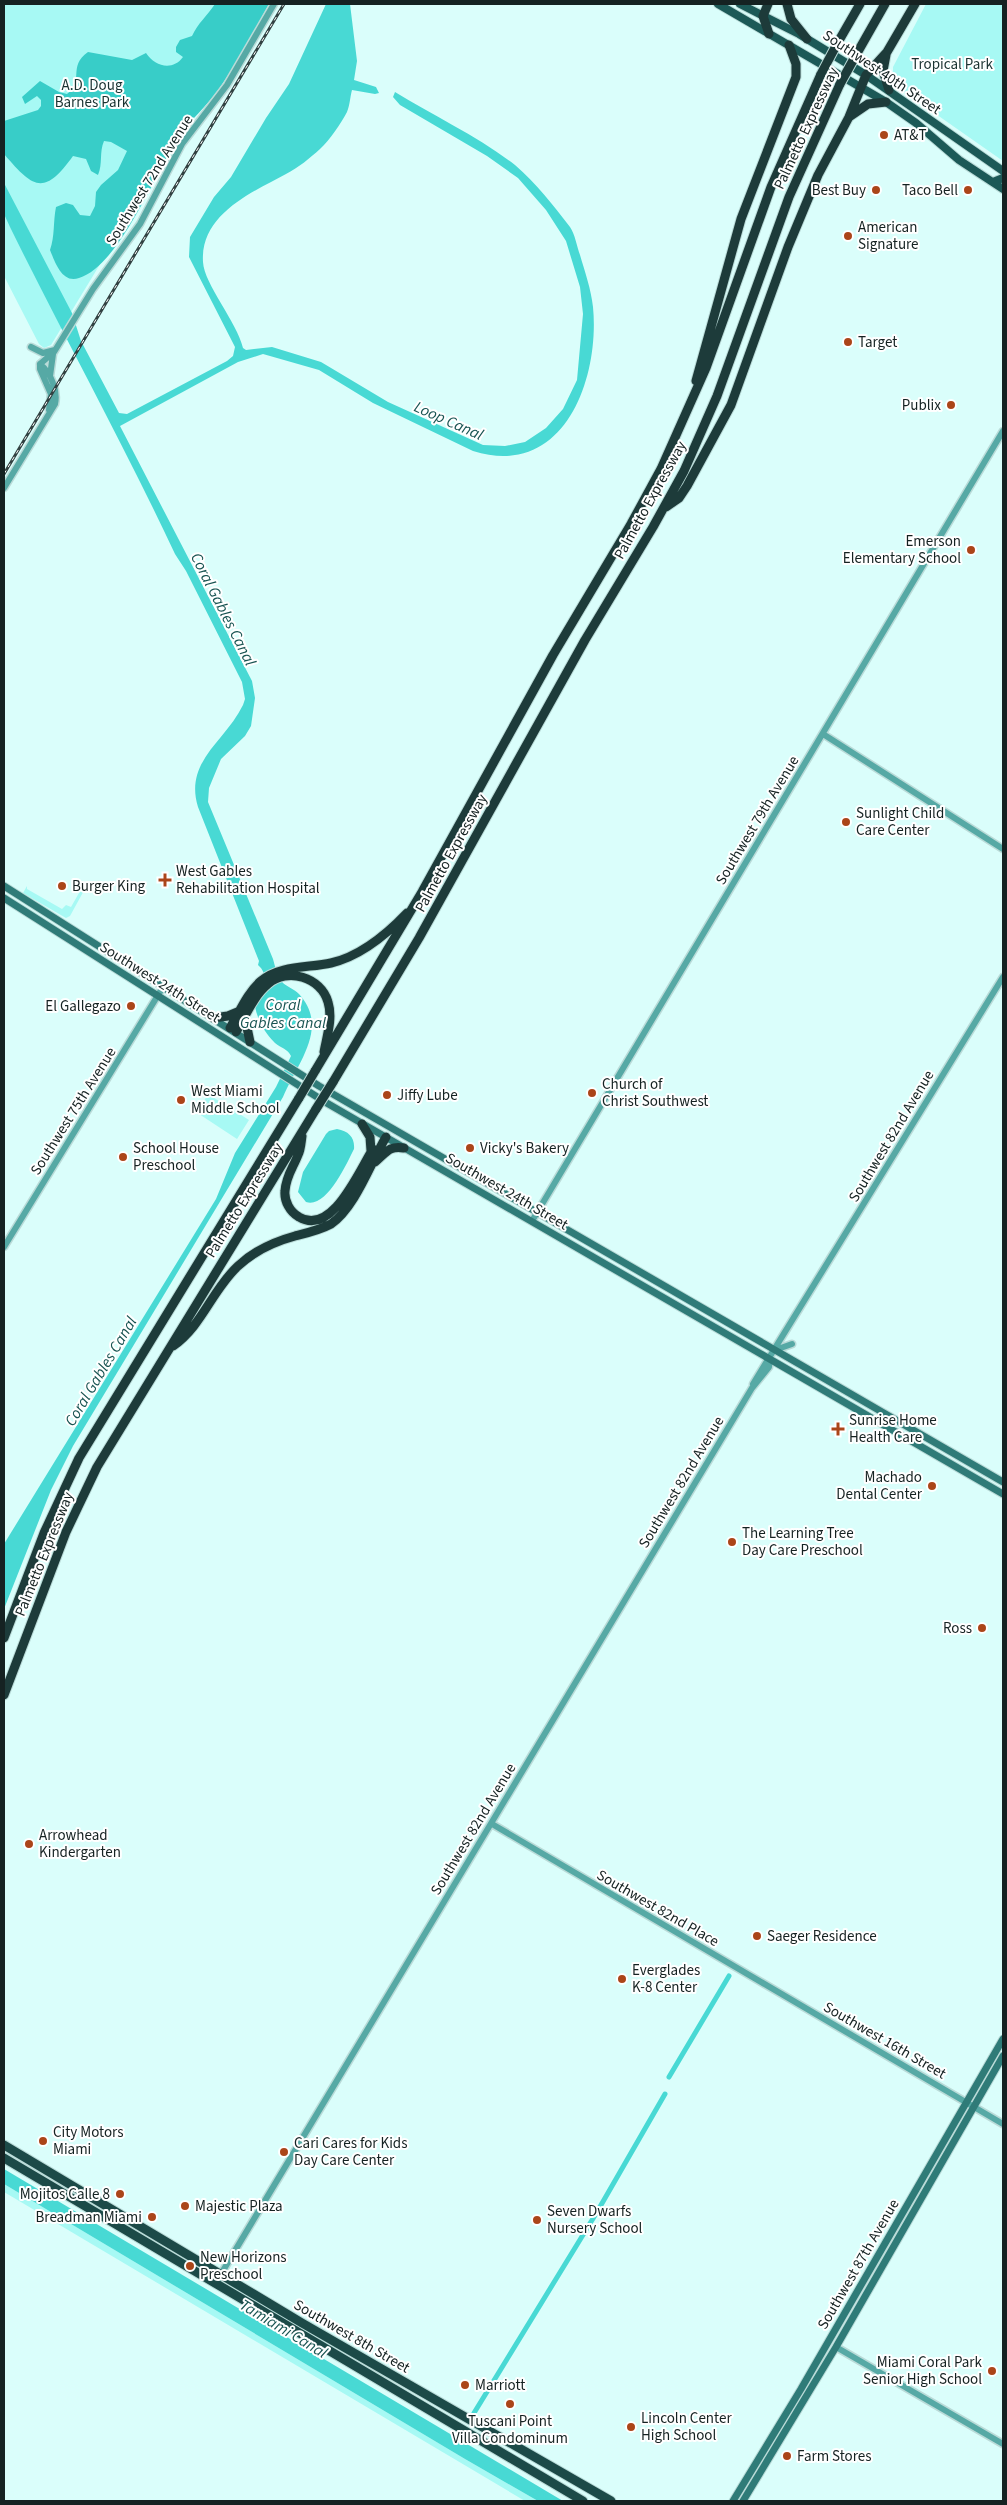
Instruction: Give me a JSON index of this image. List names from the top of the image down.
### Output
{
  "streets": {
    "highway": ["Palmetto Expressway", "Southwest 8th Street"],
    "main road": ["Southwest 40th Street", "Southwest 24th Street", "Southwest 87th Avenue"],
    "street": [
      "Southwest 72nd Avenue",
      "Southwest 79th Avenue",
      "Southwest 75th Avenue",
      "Southwest 82nd Avenue",
      "Southwest 82nd Place",
      "Southwest 16th Street"
    ]
  },
  "crossings": [
    ["Southwest 79th Avenue", "Southwest 24th Street"],
    ["Southwest 24th Street", "Southwest 75th Avenue"],
    ["Southwest 24th Street", "Southwest 82nd Avenue"],
    ["Southwest 82nd Avenue", "Southwest 82nd Place"],
    ["Southwest 82nd Avenue", "Southwest 8th Street"],
    ["Southwest 82nd Place", "Southwest 16th Street"],
    ["Southwest 16th Street", "Southwest 87th Avenue"]
  ],
  "water": ["Loop Canal", "Coral Gables Canal", "Tamiami Canal"],
  "parks": ["Tropical Park", "A.D. Doug Barnes Park"],
  "places": {
    "other": [
      "AT&T",
      "Best Buy",
      "Taco Bell",
      "American Signature",
      "Target",
      "Publix",
      "Emerson Elementary School",
      "Sunlight Child Care Center",
      "Burger King",
      "El Gallegazo",
      "Church of Christ Southwest",
      "Jiffy Lube",
      "West Miami Middle School",
      "Vicky's Bakery",
      "School House Preschool",
      "Machado Dental Center",
      "The Learning Tree Day Care Preschool",
      "Ross",
      "Arrowhead Kindergarten",
      "Saeger Residence",
      "Everglades K-8 Center",
      "City Motors Miami",
      "Cari Cares for Kids Day Care Center",
      "Mojitos Calle 8",
      "Majestic Plaza",
      "Breadman Miami",
      "Seven Dwarfs Nursery School",
      "New Horizons Preschool",
      "Miami Coral Park Senior High School",
      "Marriott",
      "Tuscani Point Villa Condominum",
      "Lincoln Center High School",
      "Farm Stores"
    ],
    "health": ["West Gables Rehabilitation Hospital", "Sunrise Home Health Care"]
  }
}
